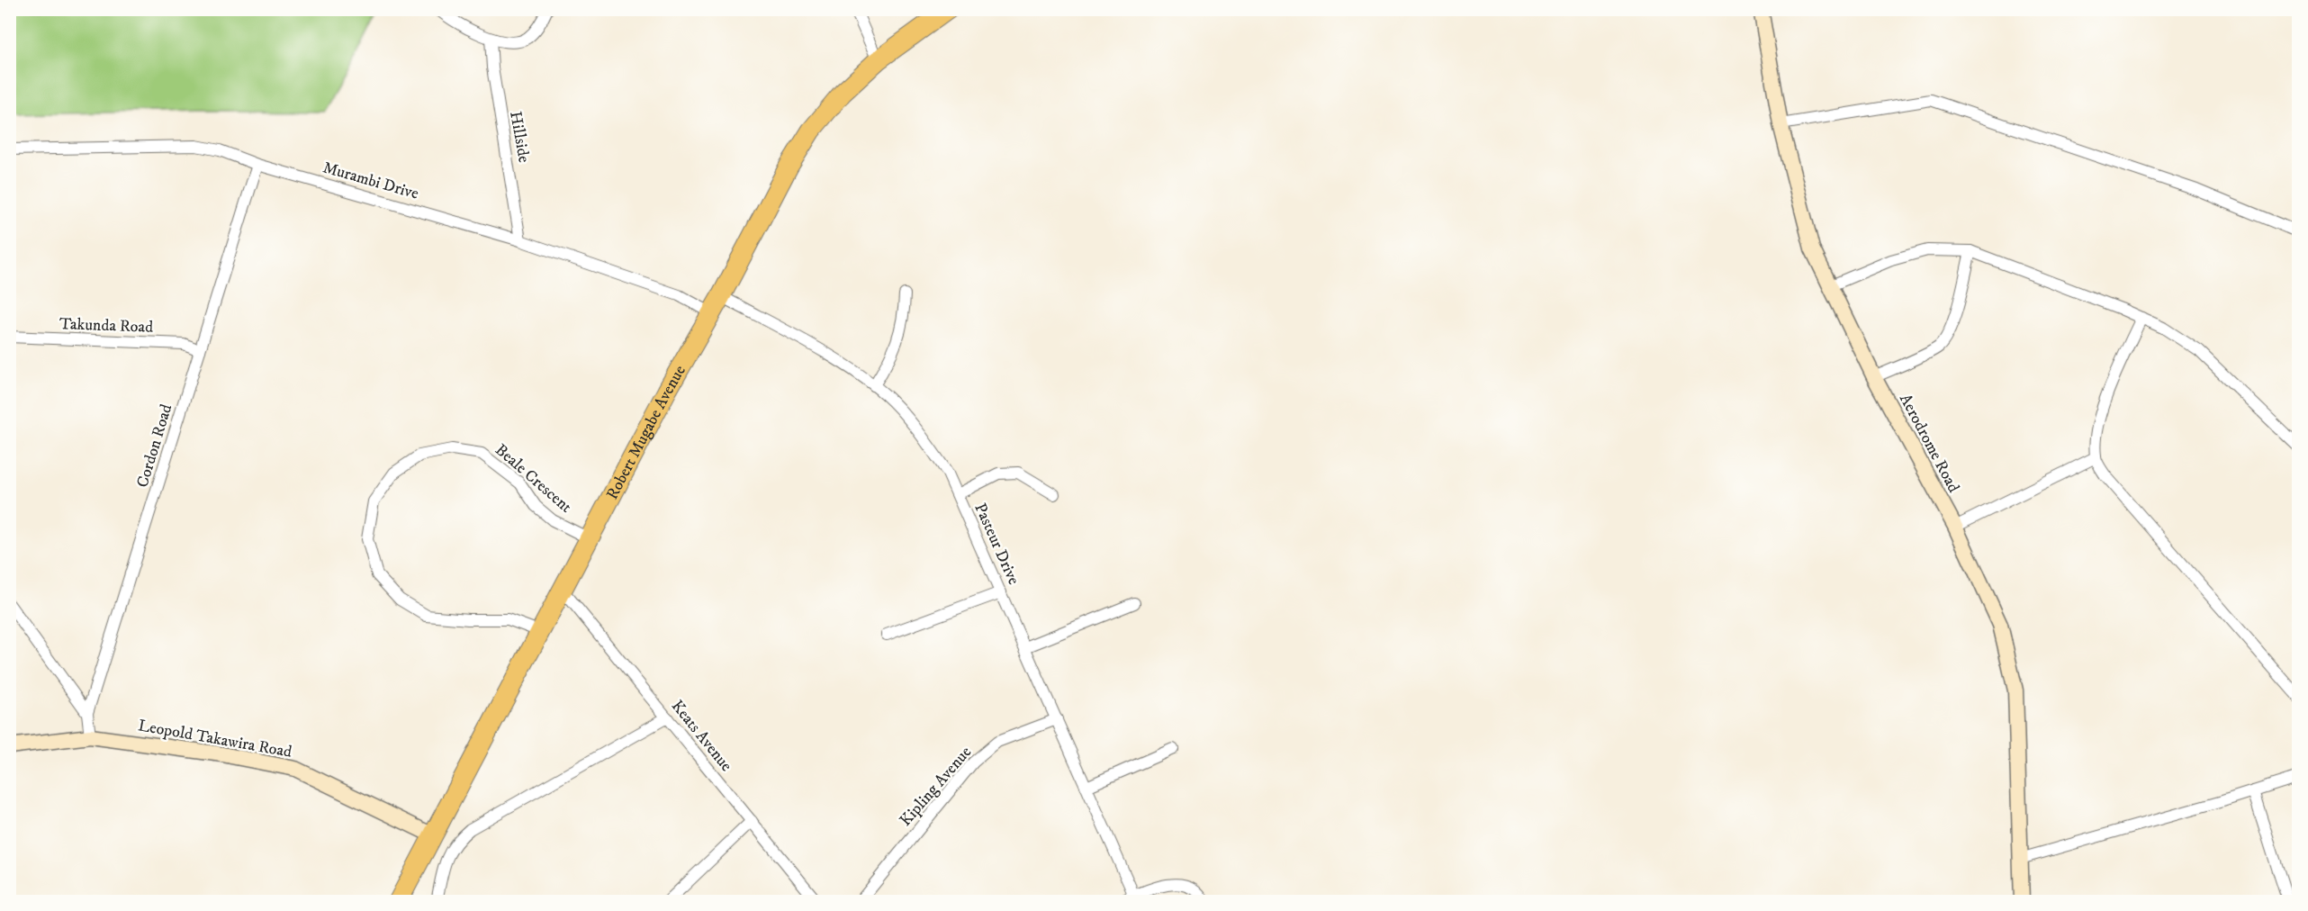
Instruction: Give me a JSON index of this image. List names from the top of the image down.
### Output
{
  "streets": {
    "highway": ["Robert Mugabe Avenue"],
    "street": [
      "Hillside",
      "Murambi Drive",
      "Takunda Road",
      "Aerodrome Road",
      "Cordon Road",
      "Beale Crescent",
      "Pasteur Drive",
      "Keats Avenue",
      "Leopold Takawira Road",
      "Kipling Avenue"
    ]
  },
  "crossings": [
    ["Hillside", "Murambi Drive"],
    ["Murambi Drive", "Robert Mugabe Avenue"],
    ["Murambi Drive", "Cordon Road"],
    ["Takunda Road", "Cordon Road"],
    ["Robert Mugabe Avenue", "Beale Crescent"],
    ["Robert Mugabe Avenue", "Pasteur Drive"],
    ["Robert Mugabe Avenue", "Keats Avenue"],
    ["Robert Mugabe Avenue", "Leopold Takawira Road"],
    ["Cordon Road", "Leopold Takawira Road"],
    ["Pasteur Drive", "Kipling Avenue"]
  ]
}
